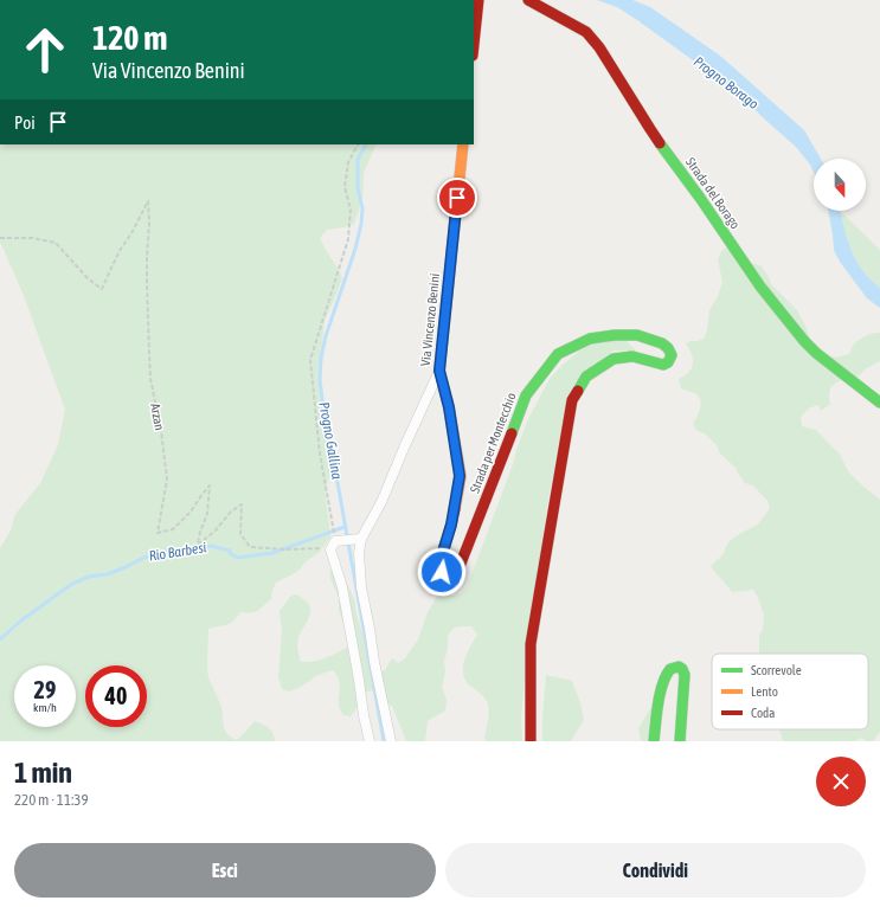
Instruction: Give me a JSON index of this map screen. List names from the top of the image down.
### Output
{
  "streets": {
    "street": ["Strada del Borago", "Via Vincenzo Benini", "Strada per Montecchio"],
    "path": ["Arzan"]
  },
  "crossings": [
    ["Via Vincenzo Benini", "Strada per Montecchio"]
  ],
  "water": ["Progno Borago", "Progno Gallina", "Rio Barbesi"],
  "legend": ["Scorrevole", "Lento", "Coda"],
  "north": "bottom",
  "page": {
    "turn": ["120 m", "Via Vincenzo Benini"],
    "then": "Poi",
    "speed": "29 km/h",
    "limit": "40",
    "heading": ["1 min", "220 m · 11:39"],
    "buttons": ["Esci", "Condividi"]
  }
}
